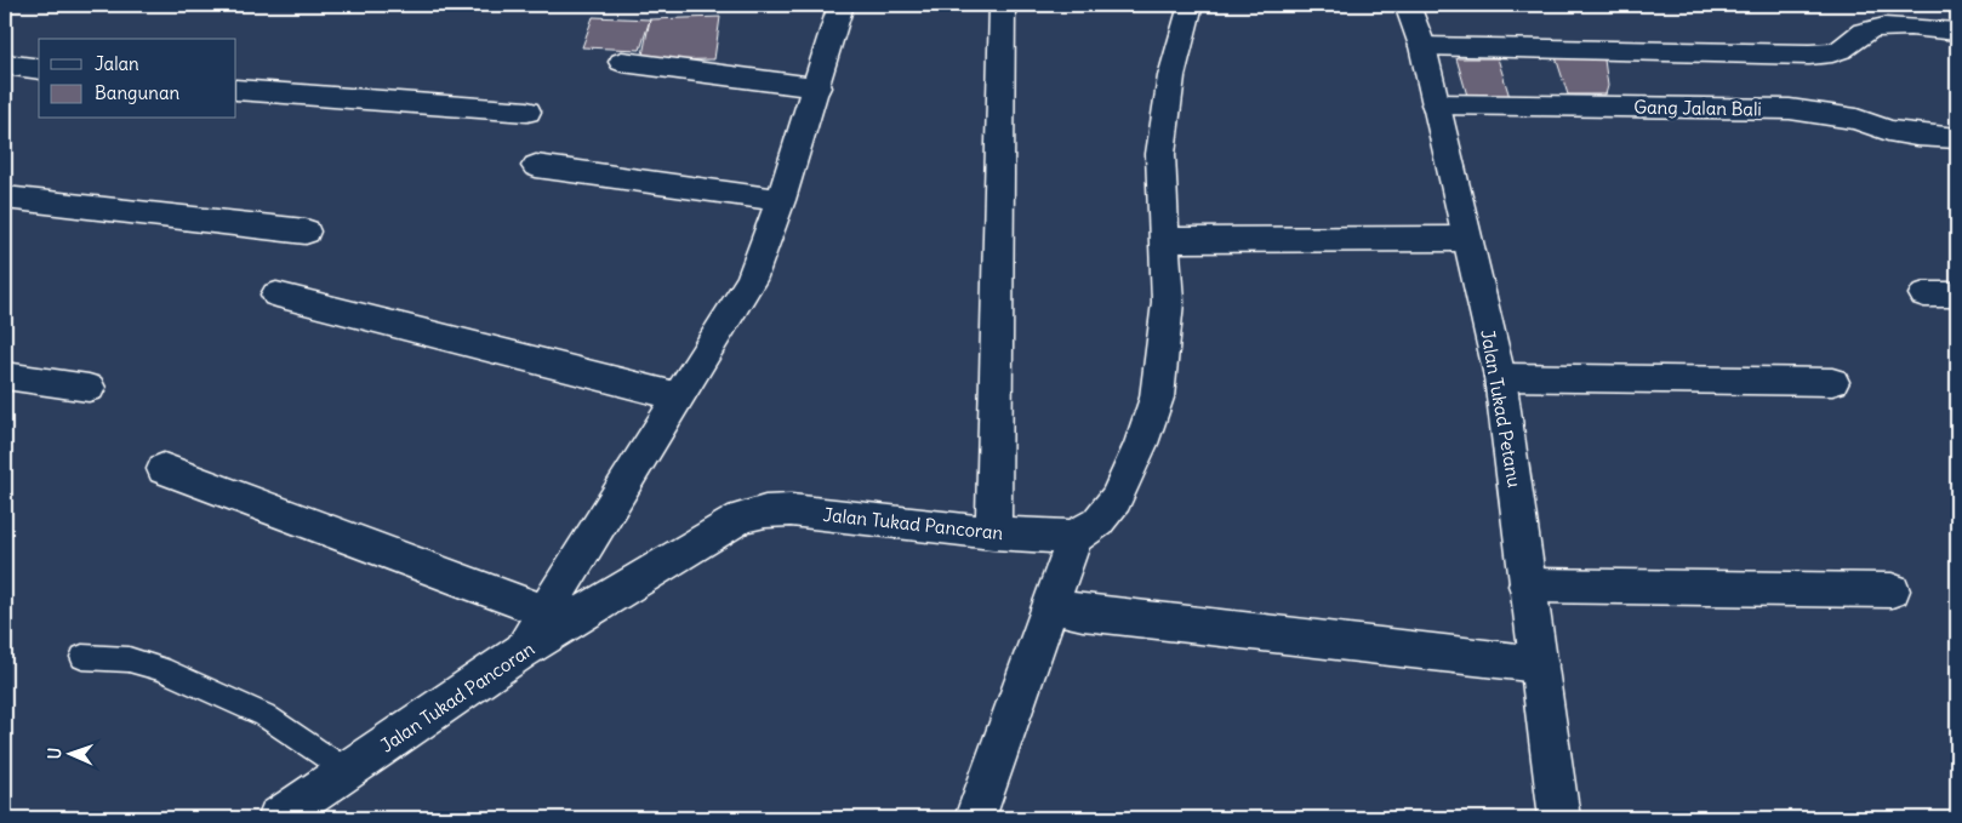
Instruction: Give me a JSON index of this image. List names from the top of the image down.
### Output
{
  "streets": {
    "street": ["Gang Jalan Bali", "Jalan Tukad Petanu", "Jalan Tukad Pancoran"]
  },
  "crossings": [
    ["Gang Jalan Bali", "Jalan Tukad Petanu"]
  ],
  "legend": ["Jalan", "Bangunan"],
  "north": "left"
}
